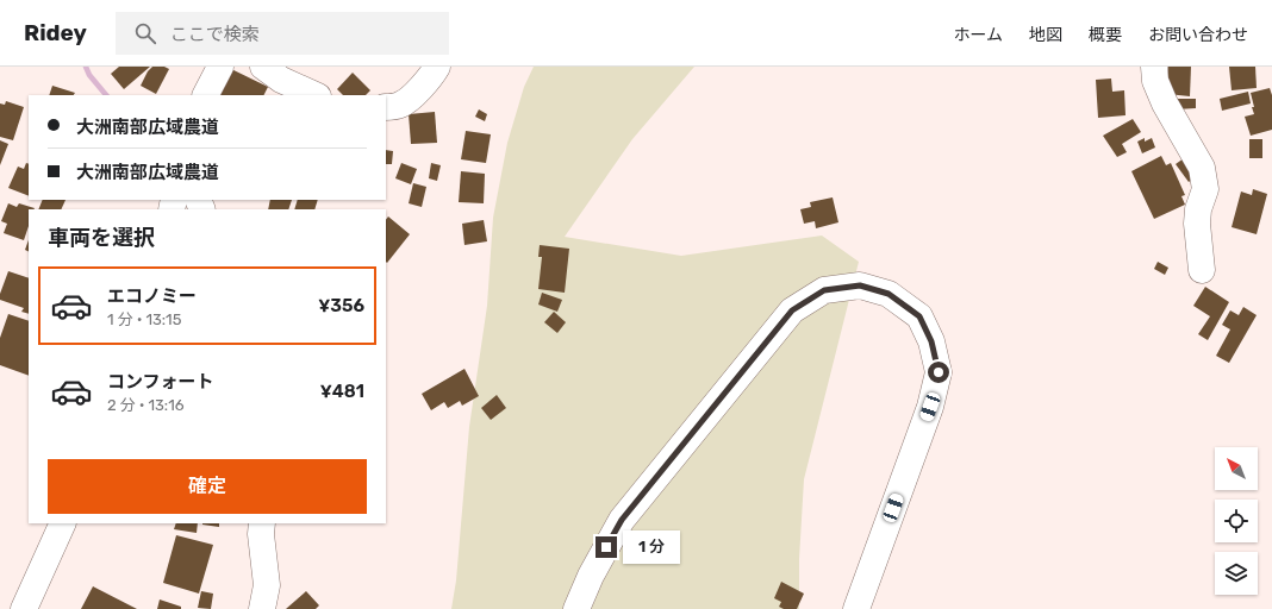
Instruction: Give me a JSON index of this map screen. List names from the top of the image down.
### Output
{
  "north": "top left",
  "page": {
    "header": "Ridey",
    "search": "ここで検索",
    "nav": [
      "ホーム",
      "地図",
      "概要",
      "お問い合わせ"
    ],
    "banner": ["大洲南部広域農道", "大洲南部広域農道"],
    "heading": "車両を選択",
    "list": [
      {
        "name": "エコノミー",
        "note": "1 分 · 13:15",
        "value": "¥356"
      },
      {
        "name": "コンフォート",
        "note": "2 分 · 13:16",
        "value": "¥481"
      }
    ],
    "buttons": "確定",
    "bubble": "1 分"
  }
}
